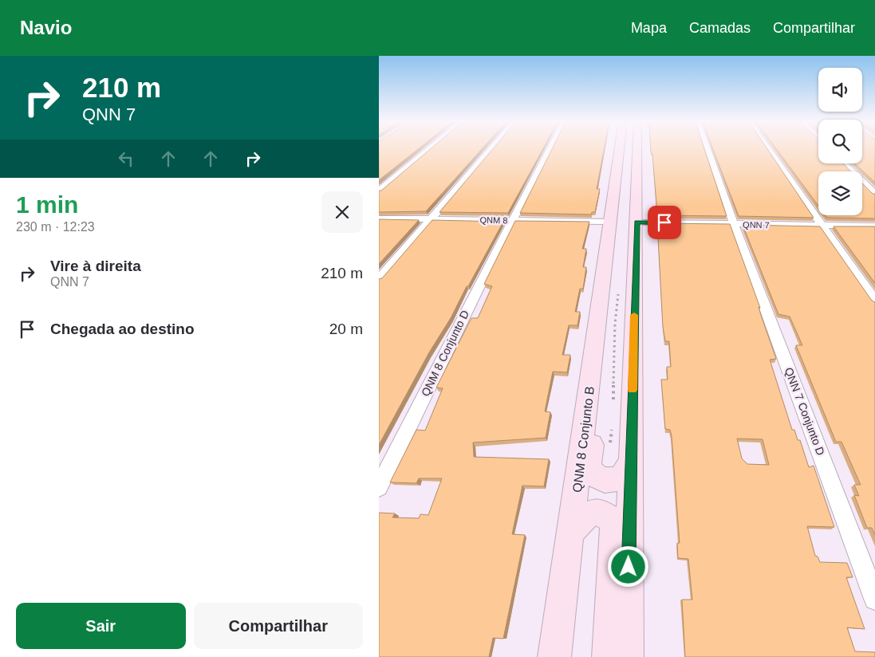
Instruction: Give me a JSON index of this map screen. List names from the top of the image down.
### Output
{
  "streets": {
    "main road": ["QNM 8 Conjunto B"],
    "street": [
      "QNM 8",
      "QNN 7",
      "QNM 8 Conjunto D",
      "QNN 7 Conjunto D"
    ]
  },
  "crossings": [
    ["QNM 8", "QNM 8 Conjunto D"],
    ["QNM 8", "QNM 8 Conjunto B"],
    ["QNN 7", "QNN 7 Conjunto D"]
  ],
  "page": {
    "header": "Navio",
    "nav": ["Mapa", "Camadas", "Compartilhar"],
    "turn": ["210 m", "QNN 7"],
    "heading": ["1 min", "230 m · 12:23"],
    "list": [
      {
        "name": "Vire à direita",
        "note": "QNN 7",
        "value": "210 m"
      },
      {
        "name": "Chegada ao destino",
        "value": "20 m"
      }
    ],
    "buttons": ["Sair", "Compartilhar"]
  }
}
